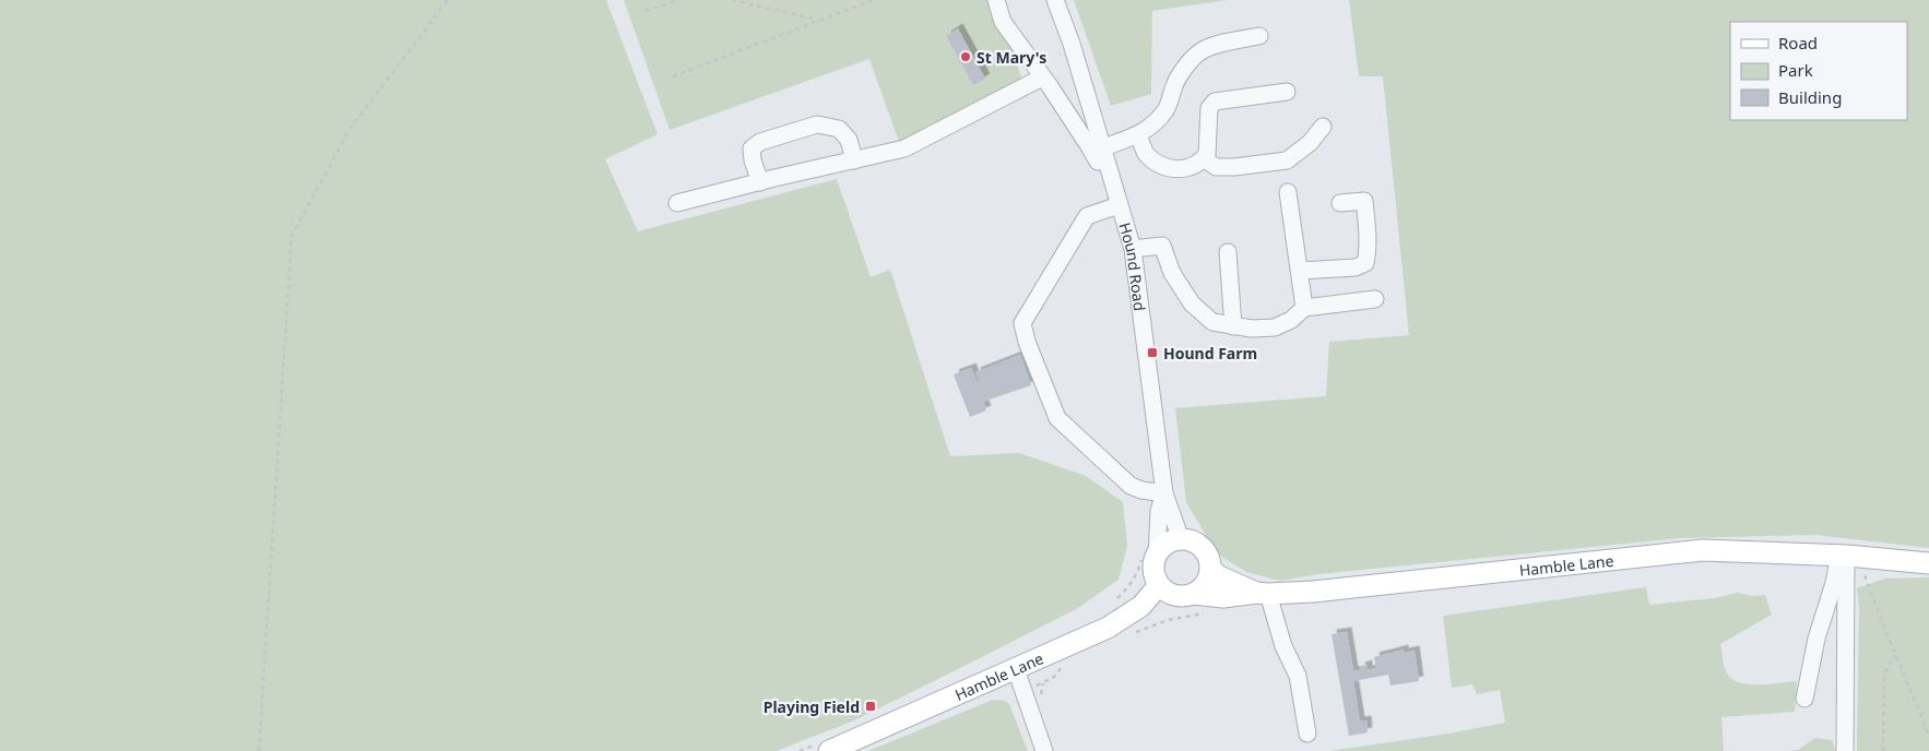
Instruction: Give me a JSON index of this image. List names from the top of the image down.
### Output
{
  "streets": {
    "main road": ["Hamble Lane"],
    "street": ["Hound Road"]
  },
  "places": {
    "other": ["St Mary's"],
    "transit": ["Hound Farm", "Playing Field"]
  },
  "legend": ["Road", "Park", "Building"]
}
